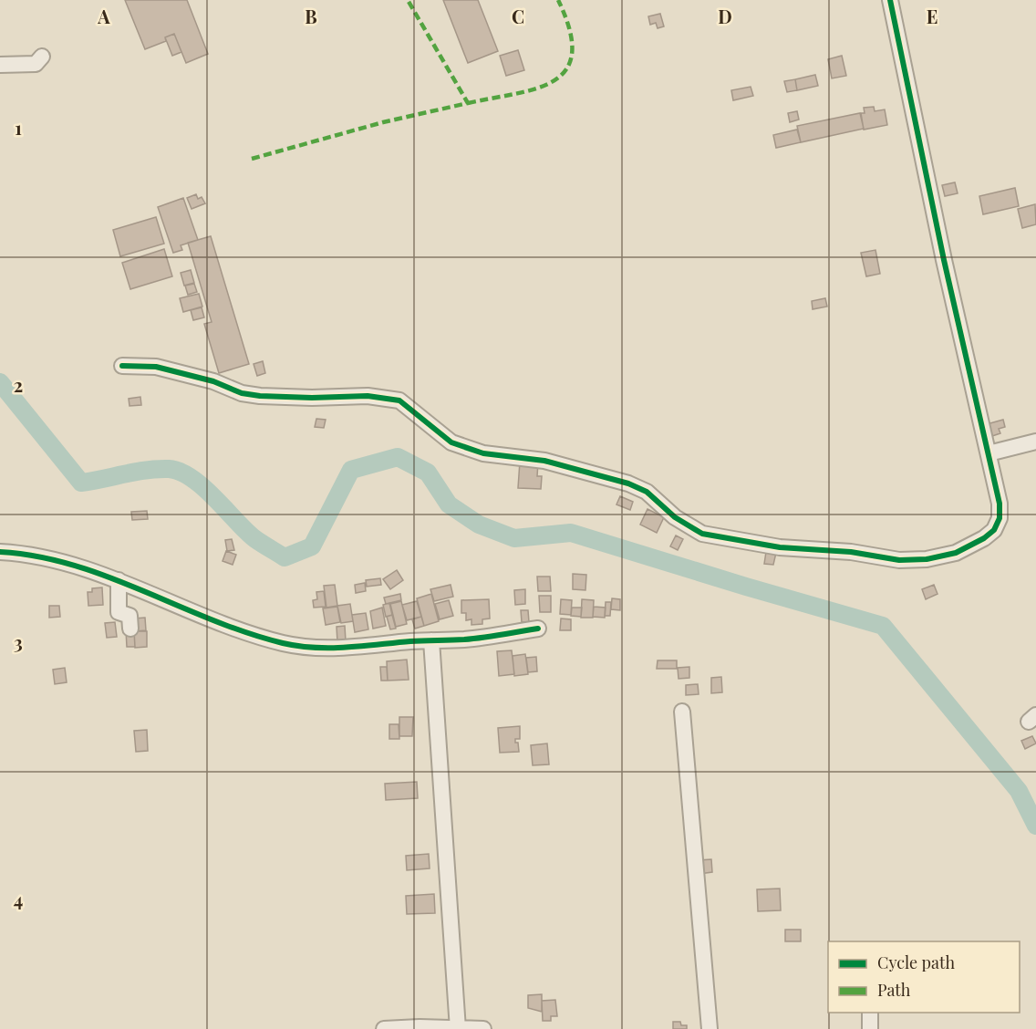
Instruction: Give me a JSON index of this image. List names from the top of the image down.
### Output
{
  "legend": ["Cycle path", "Path"],
  "grid": {
    "columns": [
      "A",
      "B",
      "C",
      "D",
      "E"
    ],
    "rows": [
      "1",
      "2",
      "3",
      "4"
    ]
  }
}
